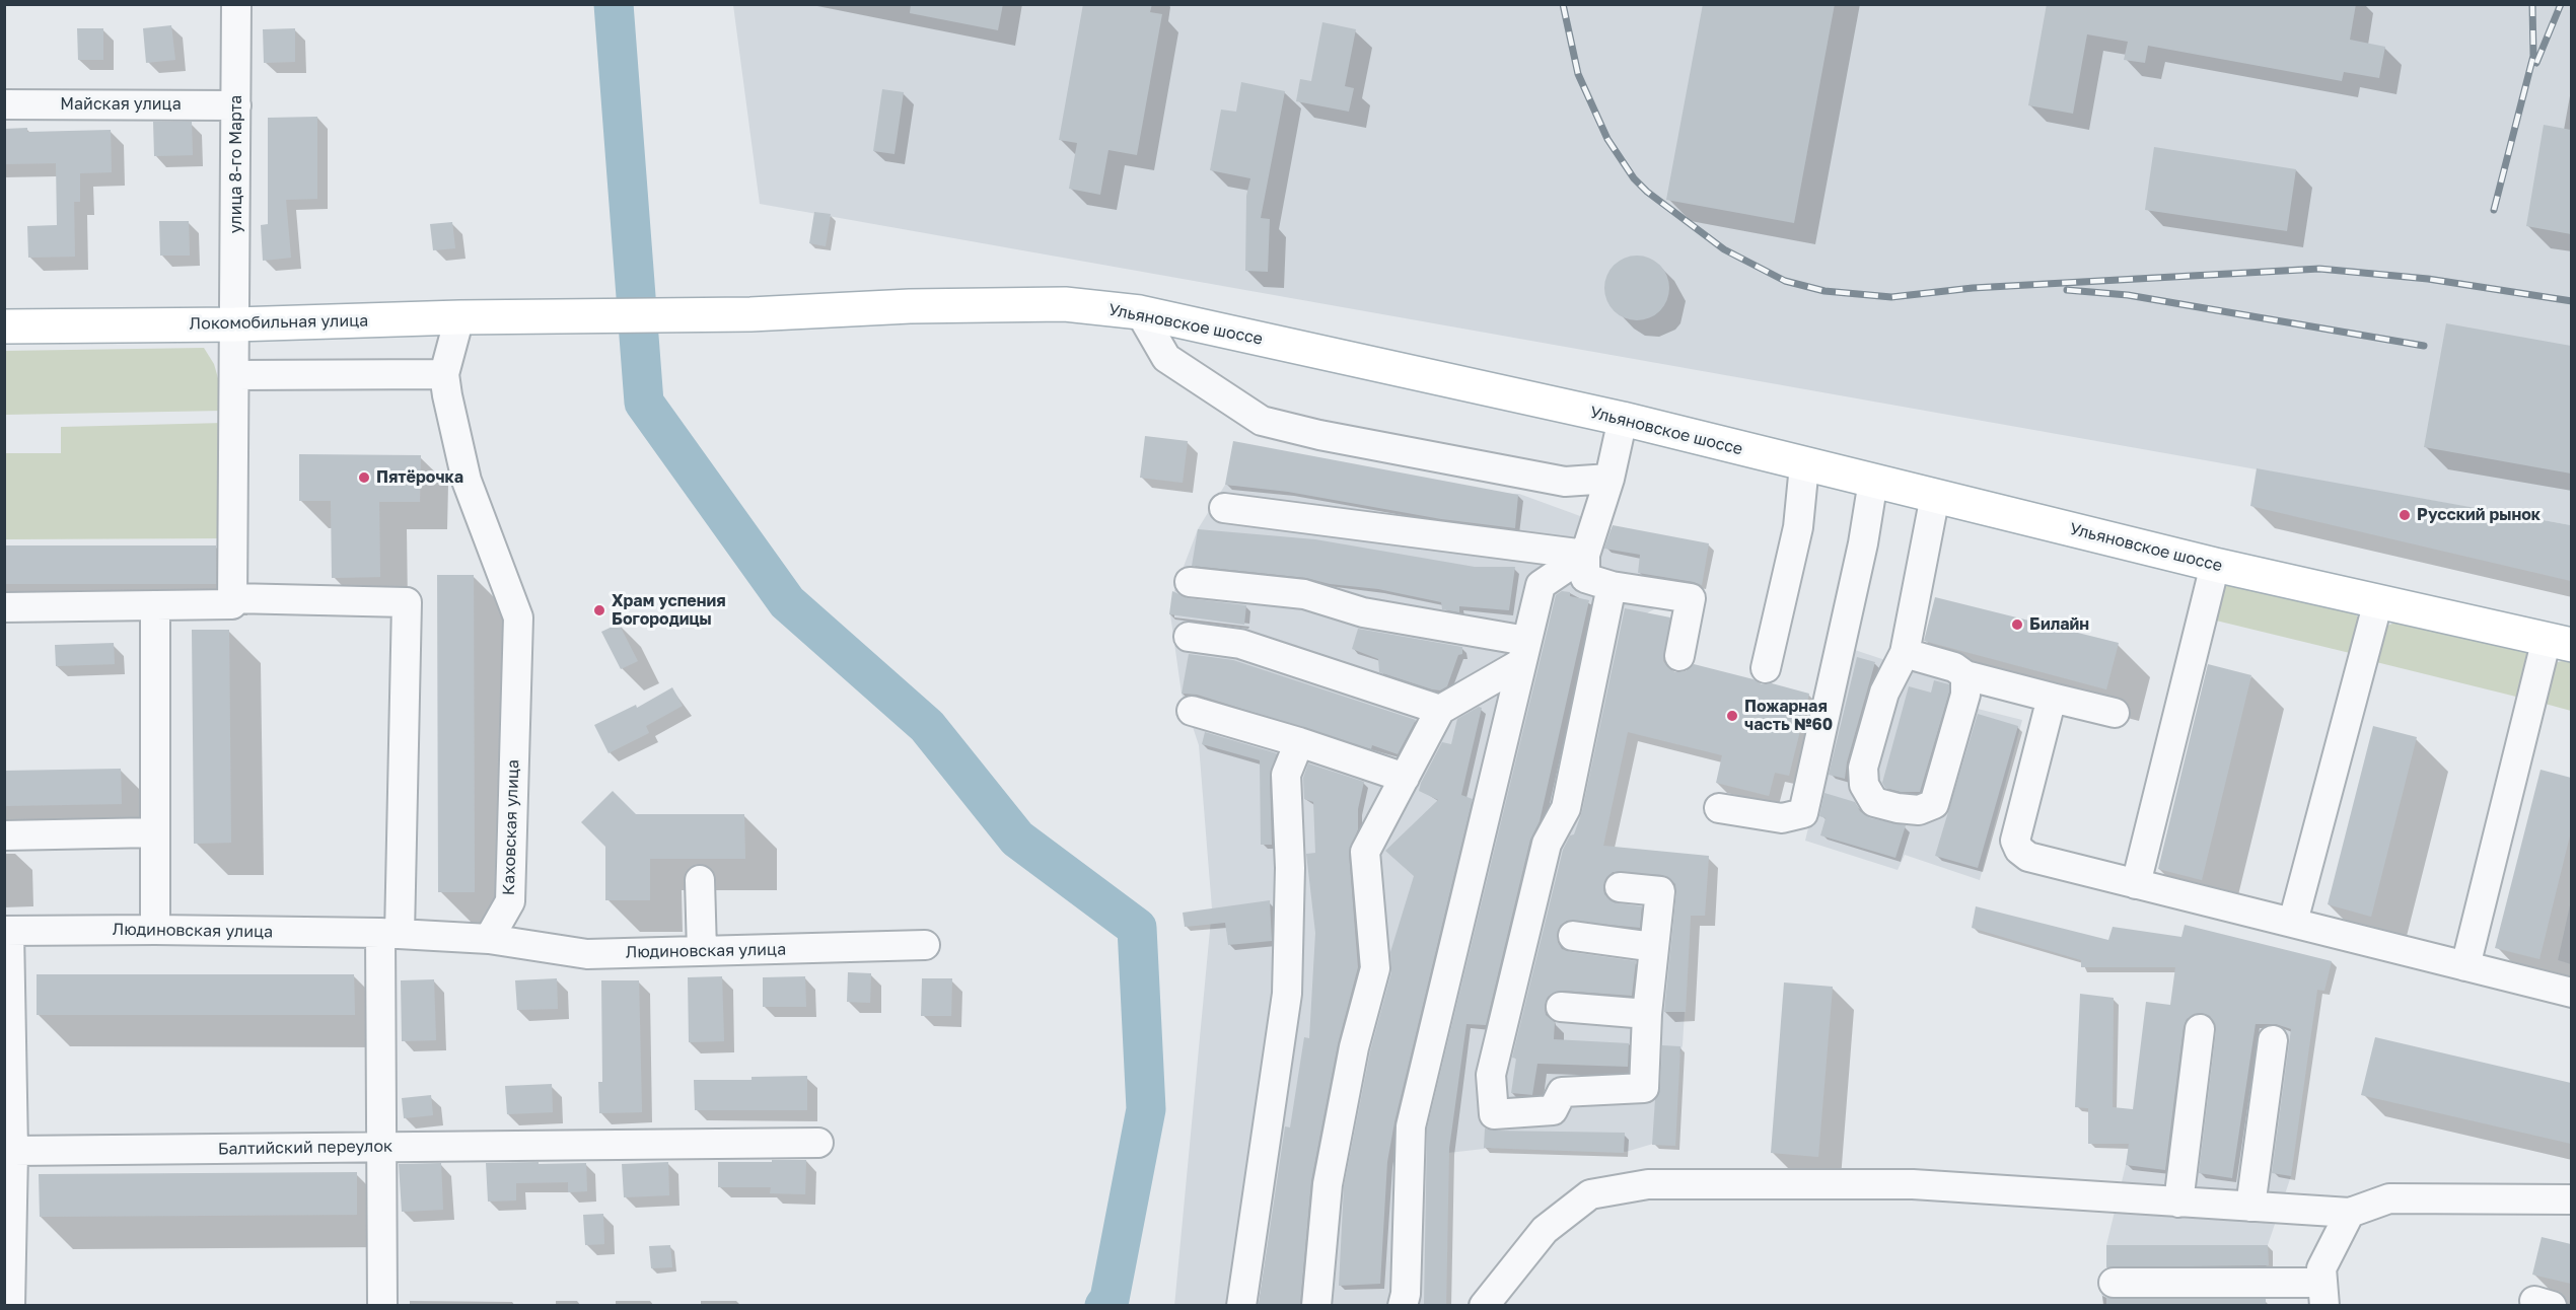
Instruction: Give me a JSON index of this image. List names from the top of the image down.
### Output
{
  "streets": {
    "main road": ["Локомобильная улица", "Ульяновское шоссе"],
    "street": [
      "Майская улица",
      "улица 8-го Марта",
      "Каховская улица",
      "Людиновская улица",
      "Балтийский переулок"
    ]
  },
  "crossings": [
    ["Майская улица", "улица 8-го Марта"],
    ["улица 8-го Марта", "Локомобильная улица"],
    ["Локомобильная улица", "Ульяновское шоссе"],
    ["Локомобильная улица", "Каховская улица"],
    ["Каховская улица", "Людиновская улица"]
  ],
  "places": [
    "Пятёрочка",
    "Русский рынок",
    "Храм успения Богородицы",
    "Билайн",
    "Пожарная часть №60"
  ]
}
